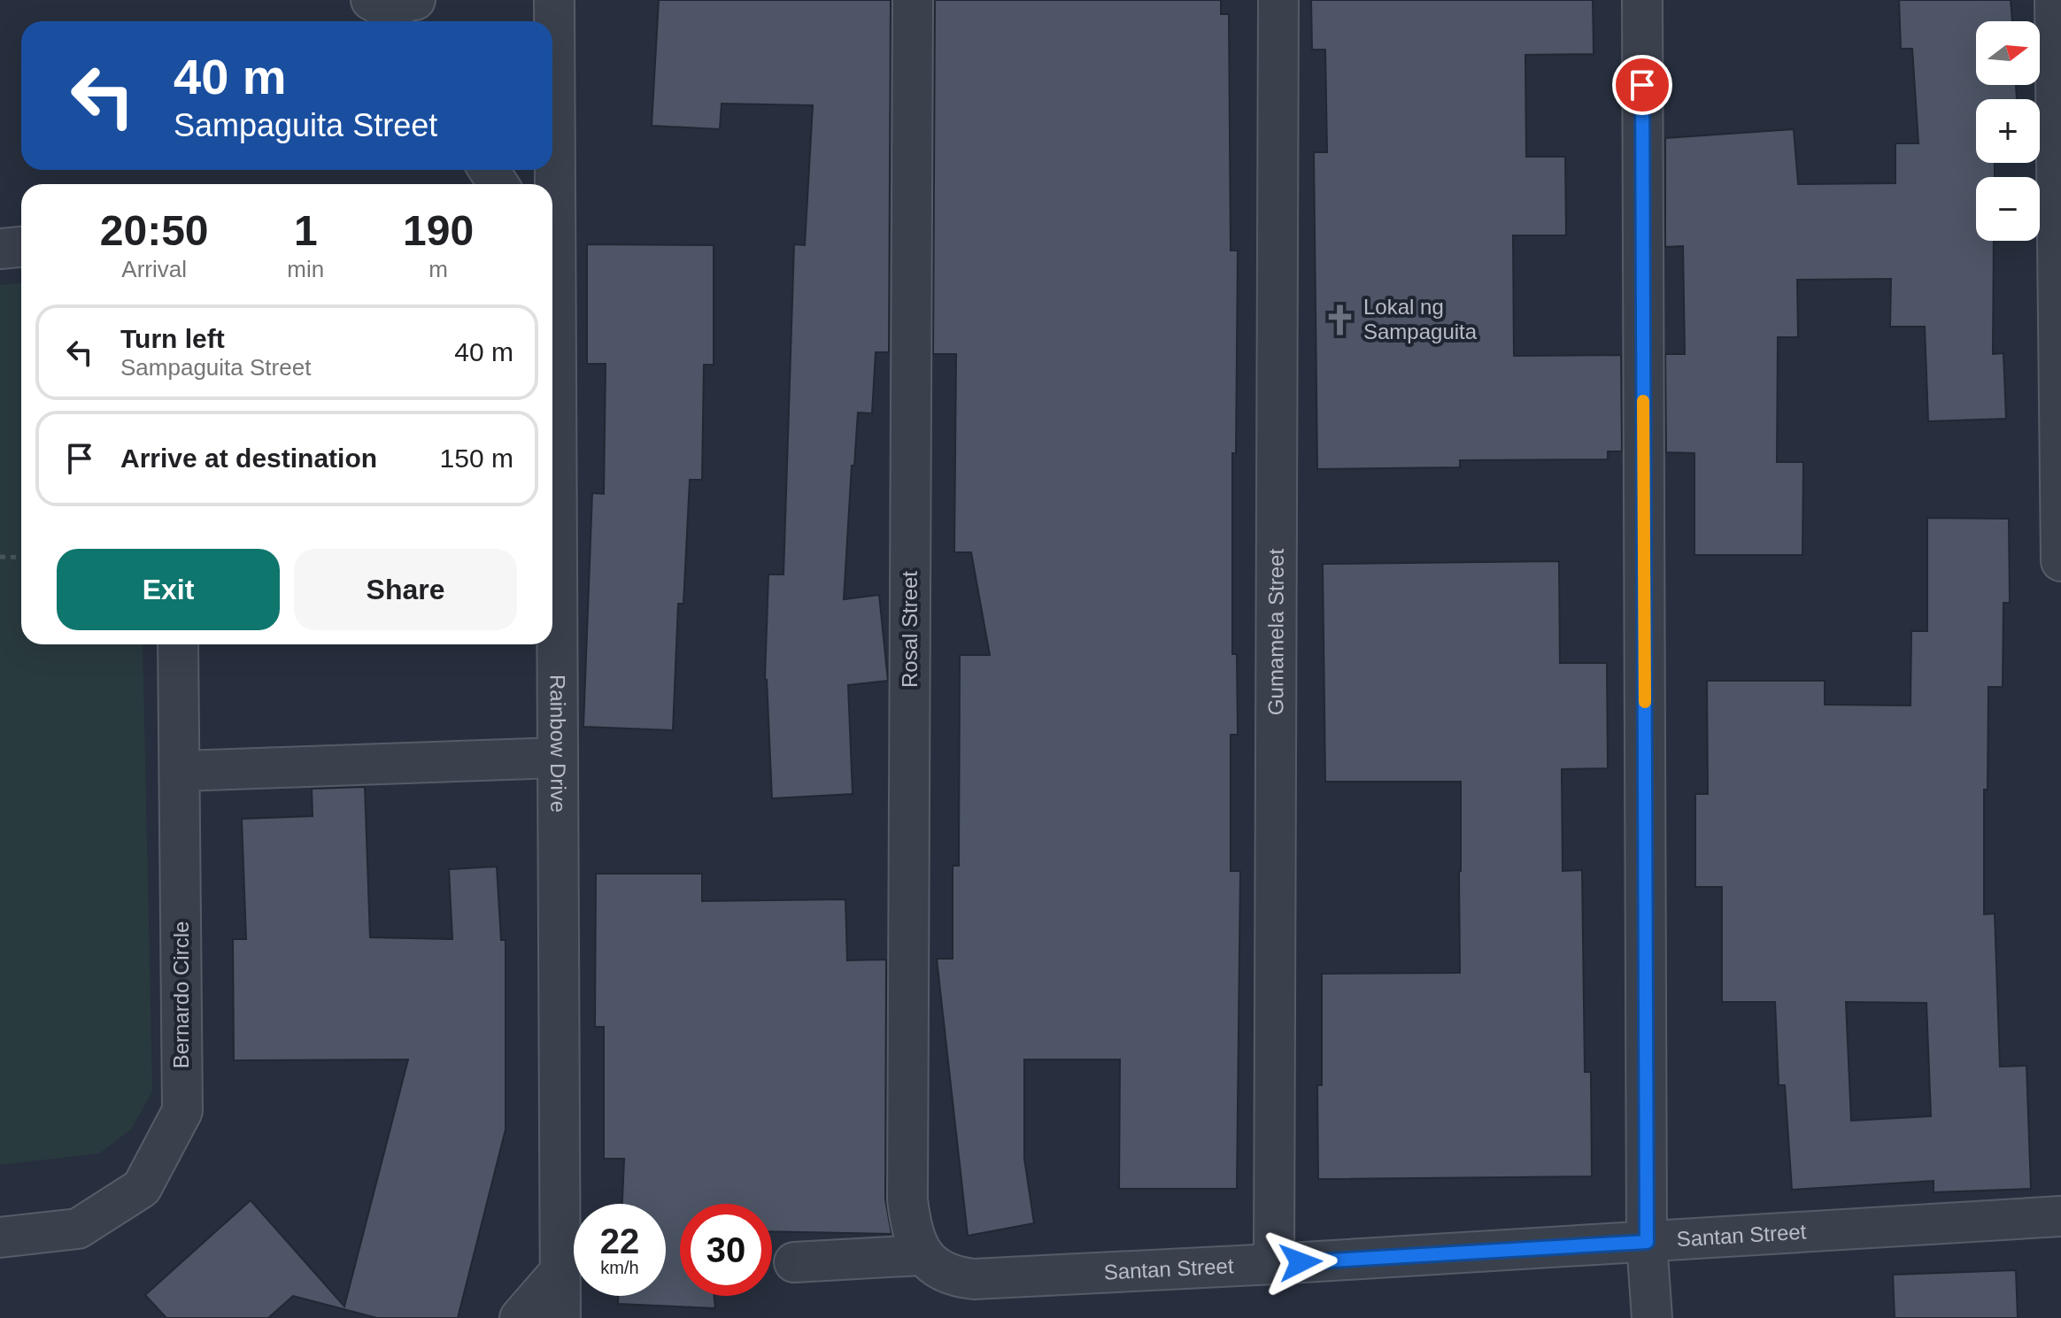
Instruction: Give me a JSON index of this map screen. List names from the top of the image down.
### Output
{
  "streets": {
    "street": [
      "Rosal Street",
      "Gumamela Street",
      "Rainbow Drive",
      "Bernardo Circle",
      "Santan Street"
    ]
  },
  "crossings": [
    ["Rosal Street", "Santan Street"],
    ["Gumamela Street", "Santan Street"]
  ],
  "places": {
    "church": ["Lokal ng Sampaguita"]
  },
  "north": "right",
  "page": {
    "map_buttons": ["+", "−"],
    "turn": ["40 m", "Sampaguita Street"],
    "eta": [
      "20:50",
      "Arrival",
      "1",
      "min",
      "190",
      "m"
    ],
    "list": [
      {
        "name": "Turn left",
        "note": "Sampaguita Street",
        "value": "40 m"
      },
      {
        "name": "Arrive at destination",
        "value": "150 m"
      }
    ],
    "buttons": ["Exit", "Share"],
    "speed": "22 km/h",
    "limit": "30"
  }
}
